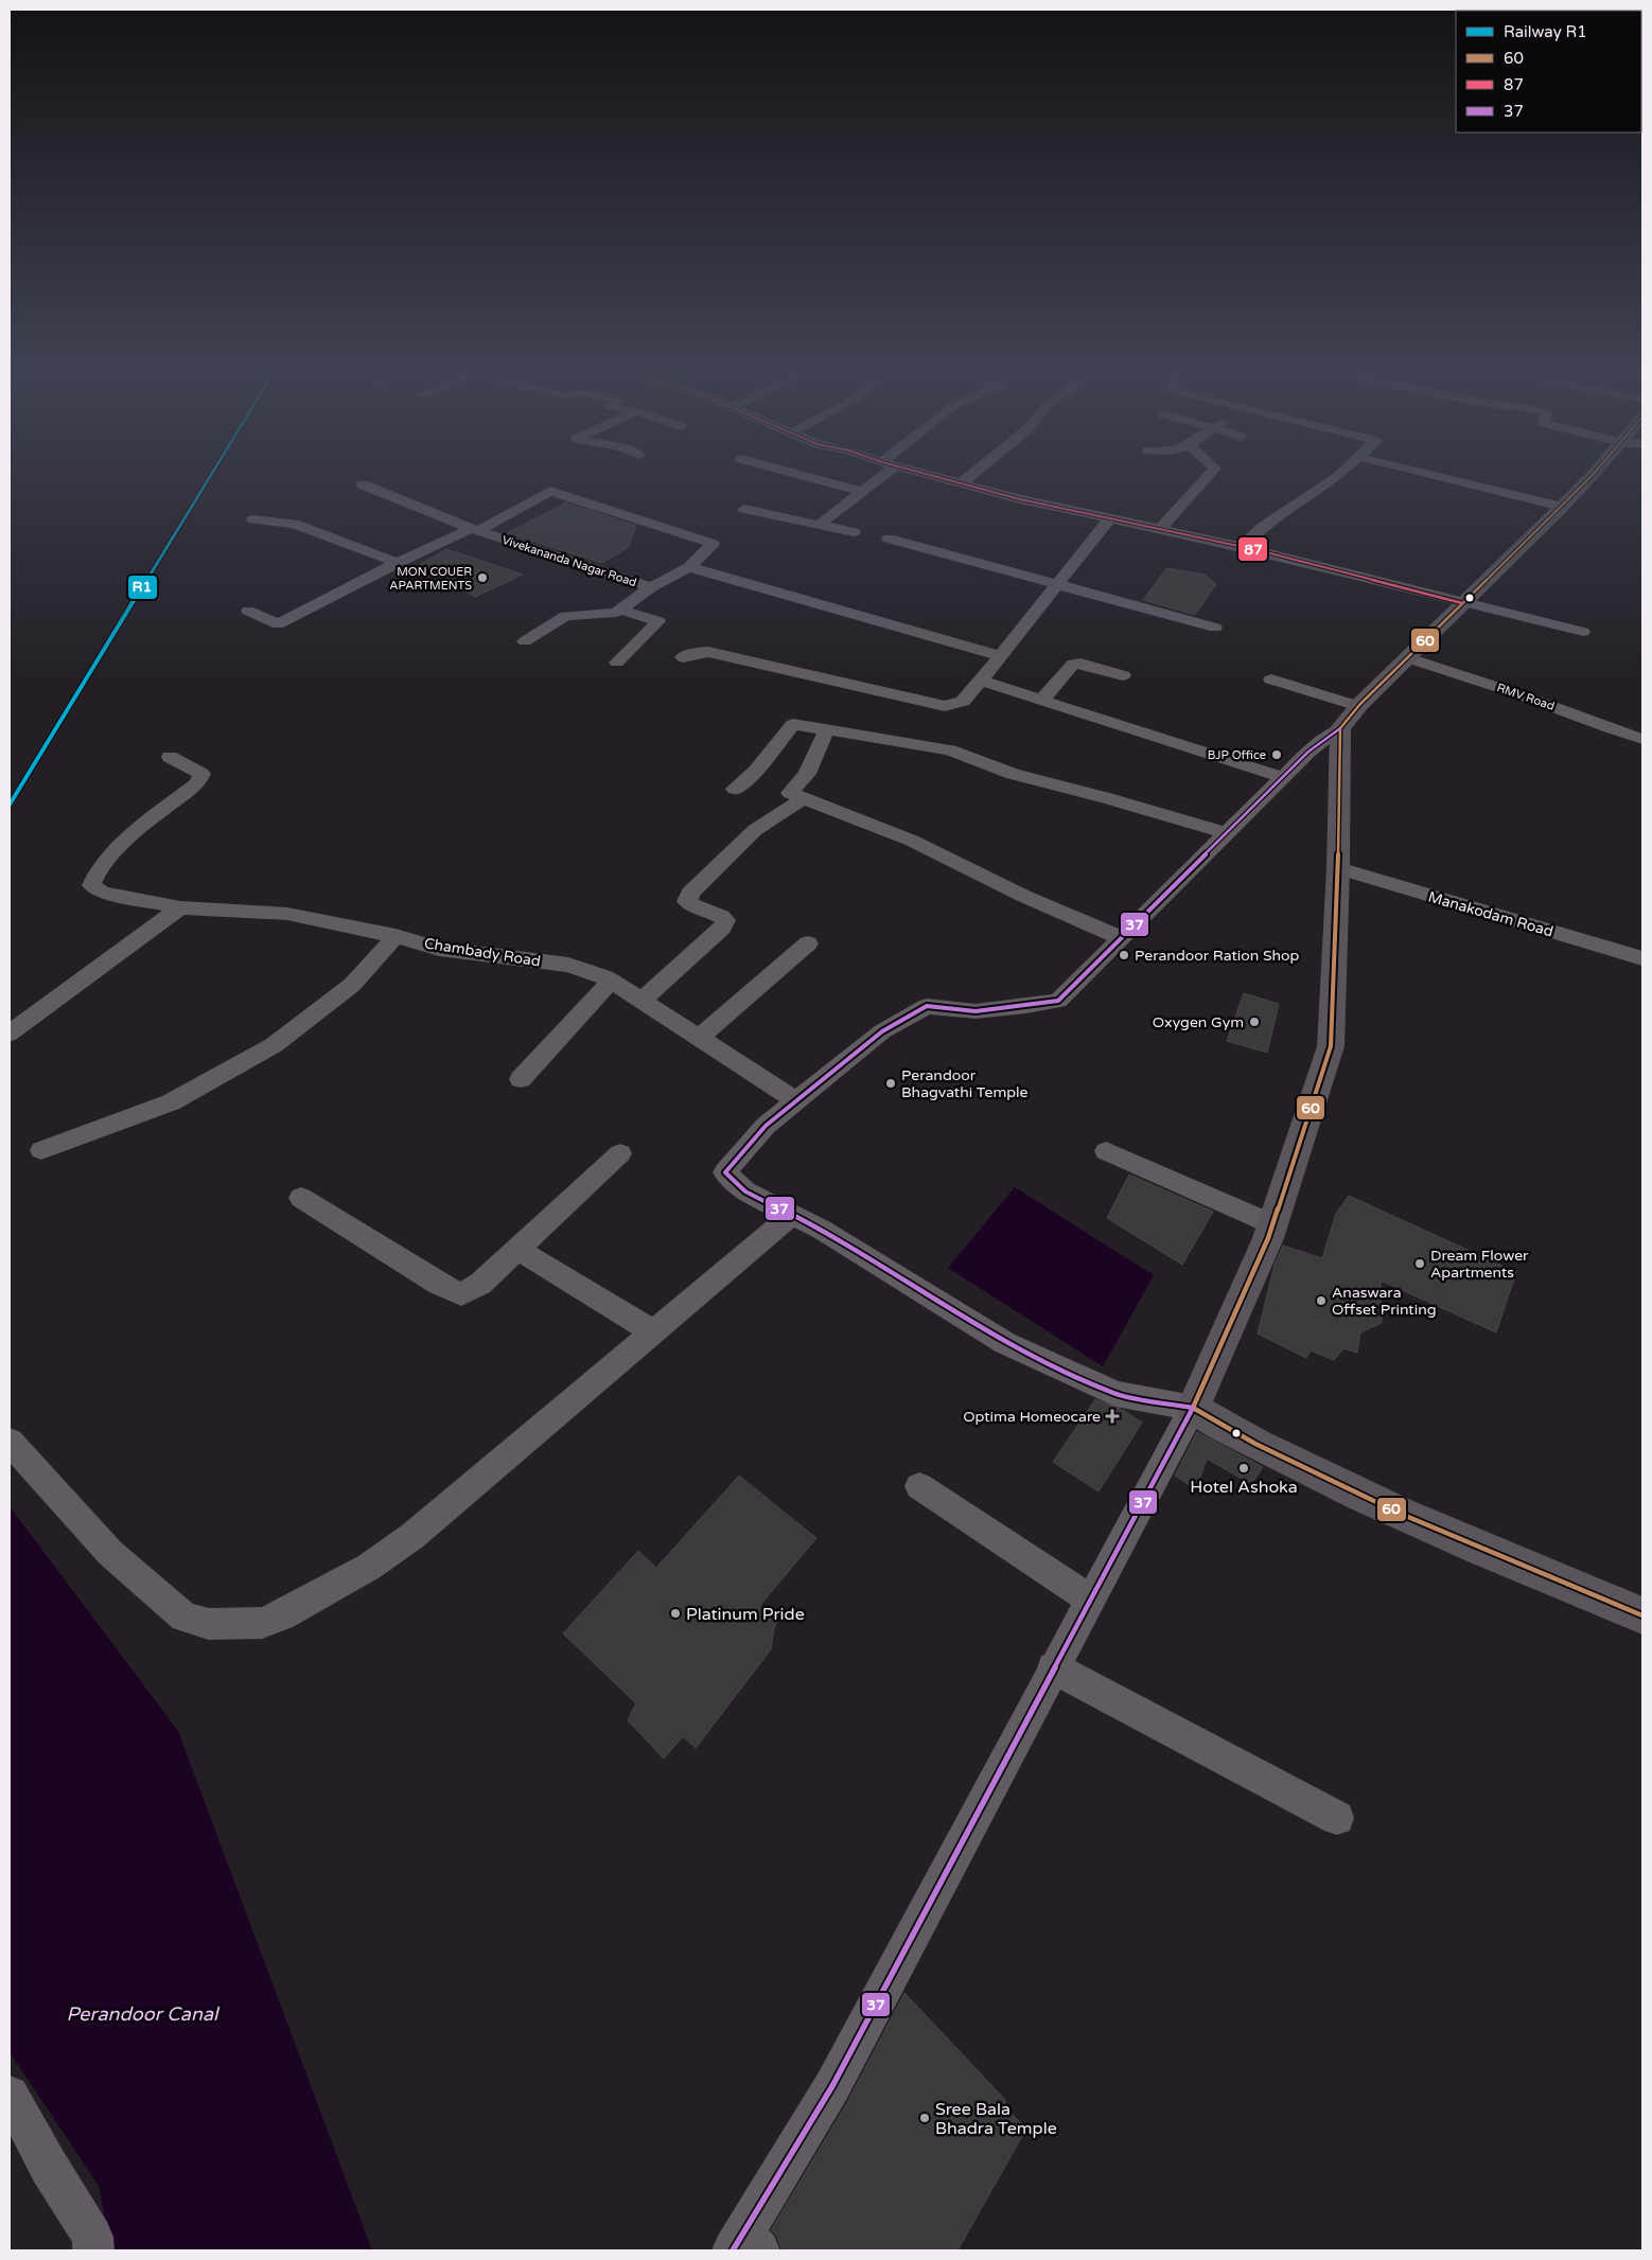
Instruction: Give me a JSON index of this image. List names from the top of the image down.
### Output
{
  "streets": {
    "street": [
      "Vivekananda Nagar Road",
      "RMV Road",
      "Manakodam Road",
      "Chambady Road"
    ]
  },
  "water": ["Perandoor Canal"],
  "places": {
    "other": [
      "MON COUER APARTMENTS",
      "BJP Office",
      "Perandoor Ration Shop",
      "Oxygen Gym",
      "Perandoor Bhagvathi Temple",
      "Dream Flower Apartments",
      "Anaswara Offset Printing",
      "Hotel Ashoka",
      "Platinum Pride",
      "Sree Bala Bhadra Temple"
    ],
    "health": ["Optima Homeocare"]
  },
  "lines": [
    "rail line R1",
    "transit line 60",
    "transit line 87",
    "transit line 37"
  ],
  "legend": [
    "Railway R1",
    "60",
    "87",
    "37"
  ]
}
